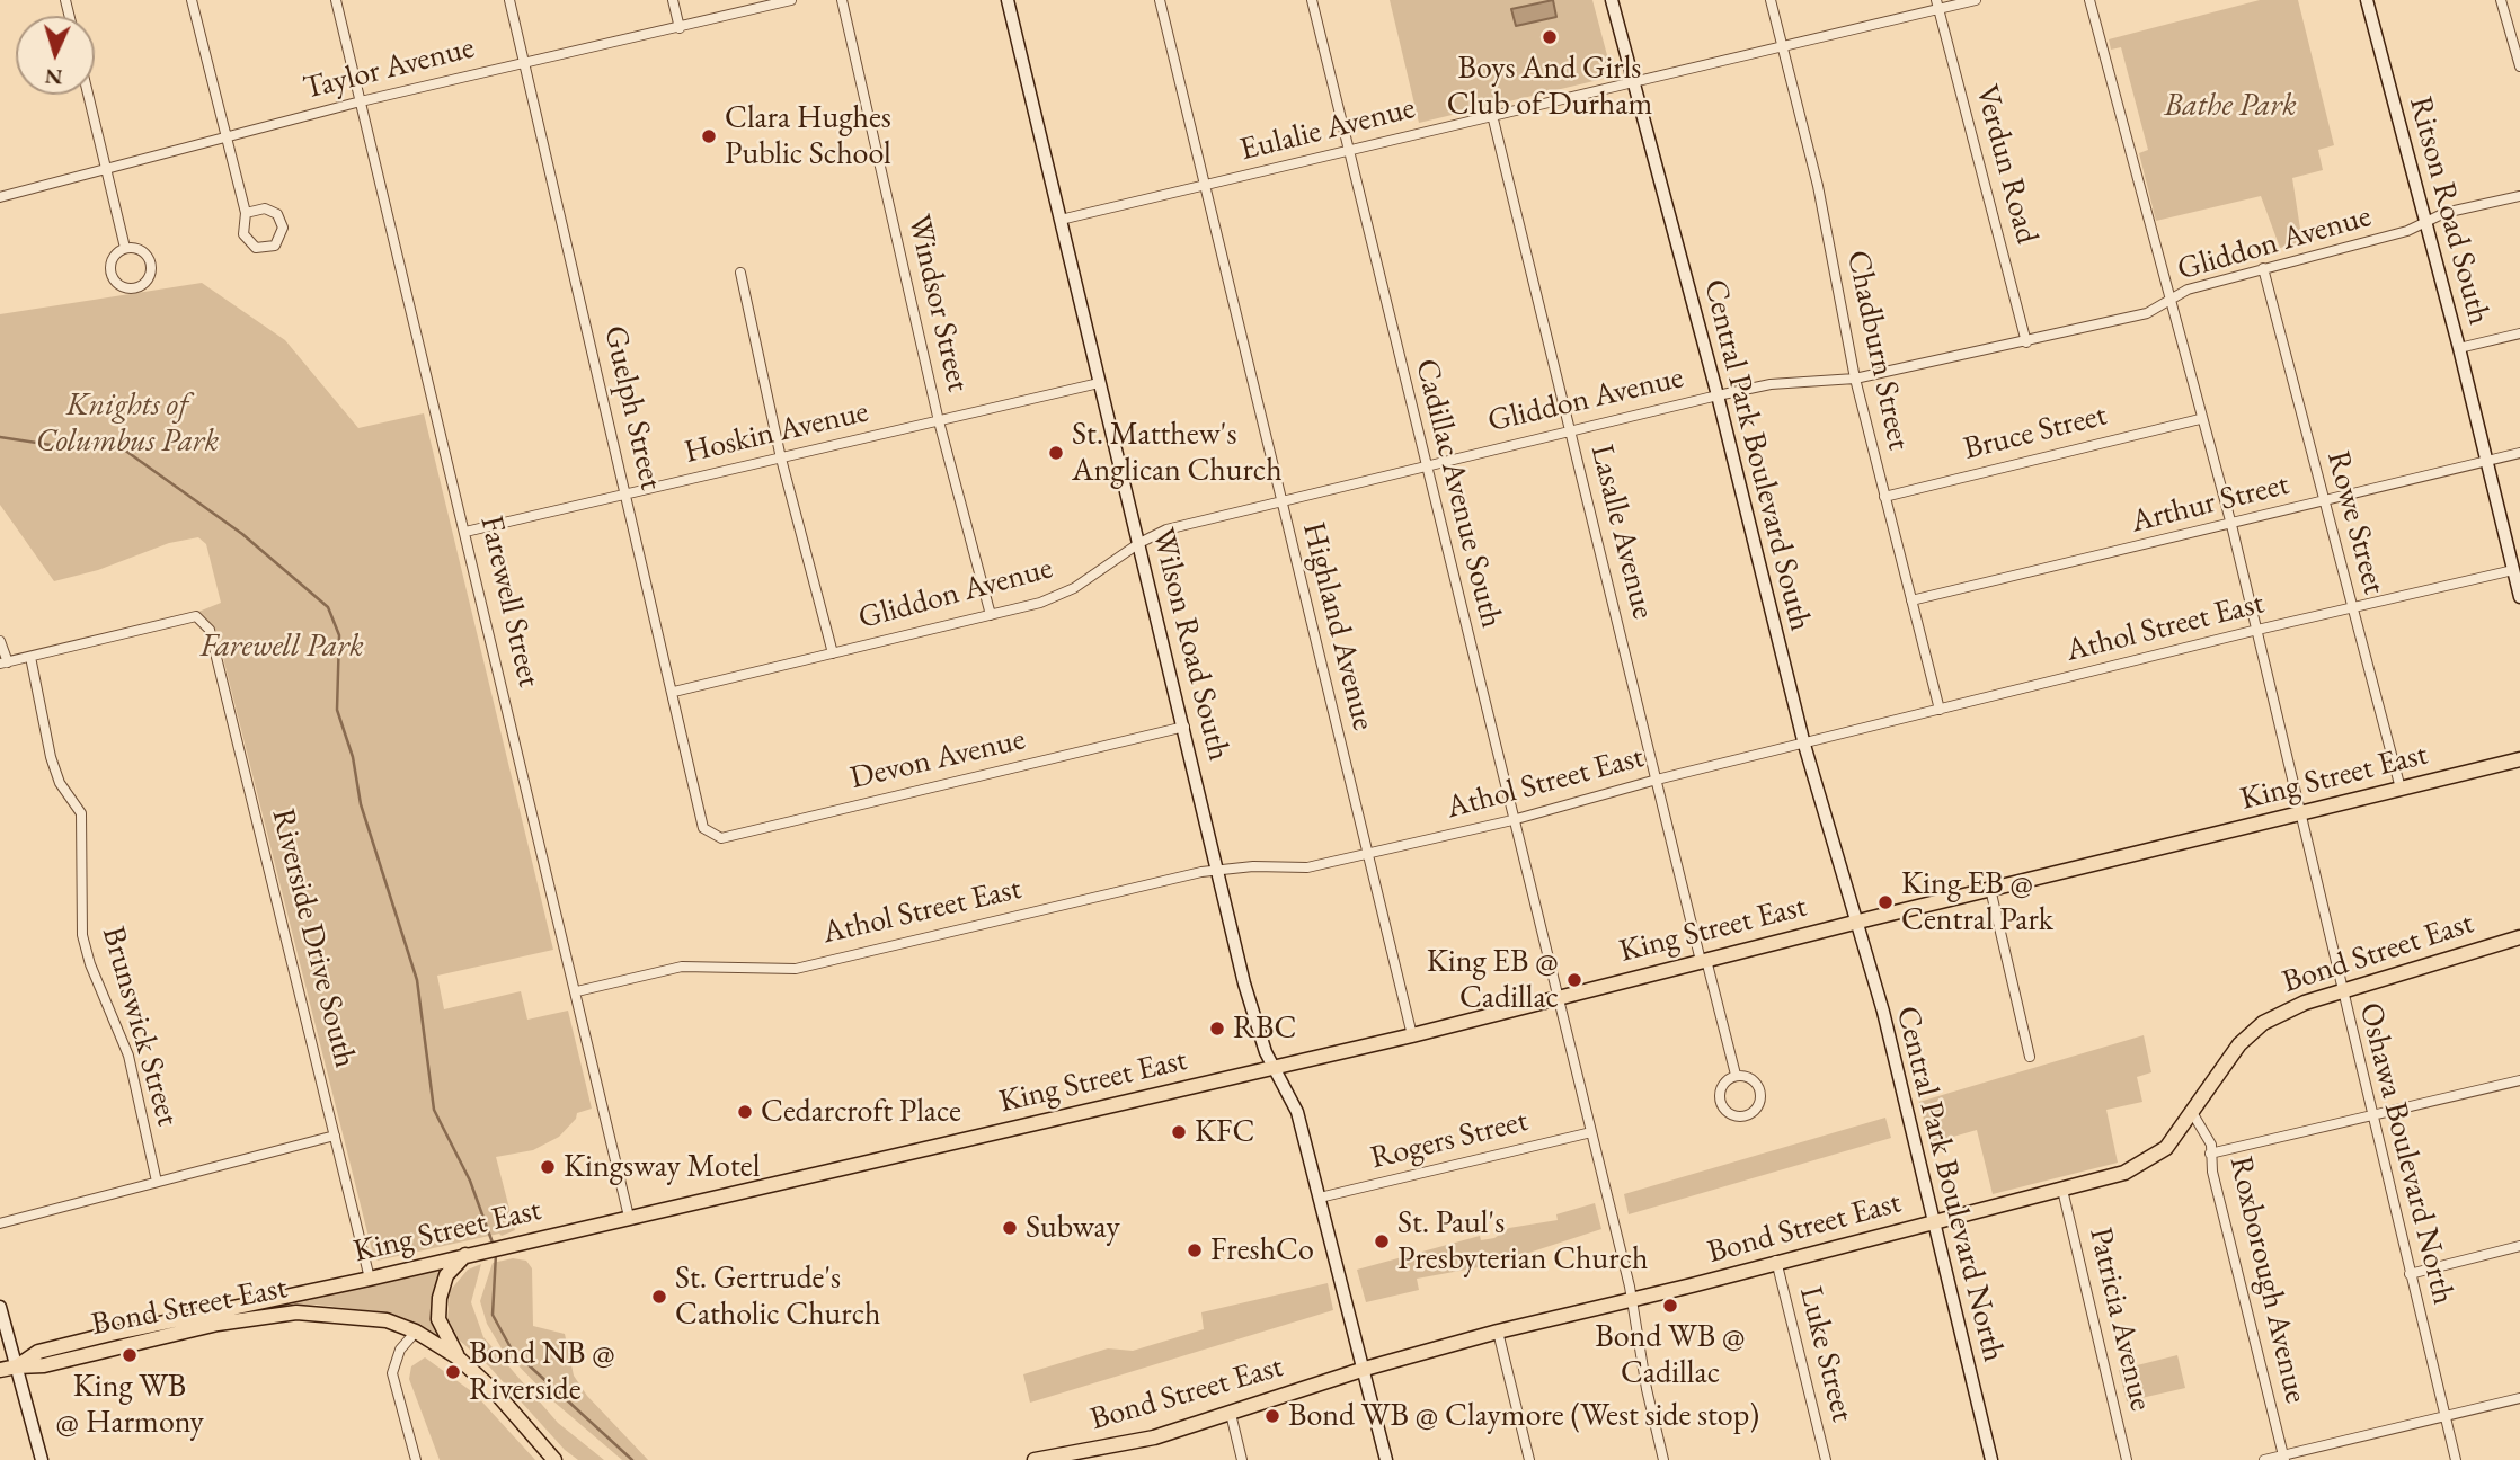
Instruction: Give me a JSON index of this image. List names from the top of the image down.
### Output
{
  "streets": {
    "main road": [
      "Ritson Road South",
      "Central Park Boulevard South",
      "Wilson Road South",
      "King Street East",
      "Bond Street East",
      "Central Park Boulevard North"
    ],
    "street": [
      "Taylor Avenue",
      "Eulalie Avenue",
      "Verdun Road",
      "Gliddon Avenue",
      "Windsor Street",
      "Chadburn Street",
      "Guelph Street",
      "Hoskin Avenue",
      "Bruce Street",
      "Cadillac Avenue South",
      "Arthur Street",
      "Rowe Street",
      "Lasalle Avenue",
      "Farewell Street",
      "Highland Avenue",
      "Athol Street East",
      "Devon Avenue",
      "Riverside Drive South",
      "Brunswick Street",
      "Rogers Street",
      "Oshawa Boulevard North",
      "Roxborough Avenue",
      "Patricia Avenue",
      "Luke Street"
    ]
  },
  "crossings": [
    ["Taylor Avenue", "Guelph Street"],
    ["Taylor Avenue", "Farewell Street"],
    ["Eulalie Avenue", "Verdun Road"],
    ["Eulalie Avenue", "Chadburn Street"],
    ["Eulalie Avenue", "Central Park Boulevard South"],
    ["Eulalie Avenue", "Cadillac Avenue South"],
    ["Eulalie Avenue", "Lasalle Avenue"],
    ["Eulalie Avenue", "Highland Avenue"],
    ["Eulalie Avenue", "Wilson Road South"],
    ["Verdun Road", "Gliddon Avenue"],
    ["Ritson Road South", "Gliddon Avenue"],
    ["Ritson Road South", "Arthur Street"],
    ["Ritson Road South", "Athol Street East"],
    ["Gliddon Avenue", "Windsor Street"],
    ["Gliddon Avenue", "Chadburn Street"],
    ["Gliddon Avenue", "Guelph Street"],
    ["Gliddon Avenue", "Central Park Boulevard South"],
    ["Gliddon Avenue", "Cadillac Avenue South"],
    ["Gliddon Avenue", "Rowe Street"],
    ["Gliddon Avenue", "Lasalle Avenue"],
    ["Gliddon Avenue", "Highland Avenue"],
    ["Gliddon Avenue", "Wilson Road South"],
    ["Gliddon Avenue", "Oshawa Boulevard North"],
    ["Windsor Street", "Hoskin Avenue"],
    ["Chadburn Street", "Bruce Street"],
    ["Chadburn Street", "Arthur Street"],
    ["Chadburn Street", "Athol Street East"],
    ["Guelph Street", "Hoskin Avenue"],
    ["Guelph Street", "Devon Avenue"],
    ["Hoskin Avenue", "Farewell Street"],
    ["Hoskin Avenue", "Wilson Road South"],
    ["Bruce Street", "Oshawa Boulevard North"],
    ["Central Park Boulevard South", "Athol Street East"],
    ["Central Park Boulevard South", "King Street East"],
    ["Central Park Boulevard South", "Central Park Boulevard North"],
    ["Cadillac Avenue South", "Athol Street East"],
    ["Cadillac Avenue South", "King Street East"],
    ["Cadillac Avenue South", "Bond Street East"],
    ["Cadillac Avenue South", "Rogers Street"],
    ["Arthur Street", "Rowe Street"],
    ["Arthur Street", "Oshawa Boulevard North"],
    ["Rowe Street", "Athol Street East"],
    ["Rowe Street", "King Street East"],
    ["Lasalle Avenue", "Athol Street East"],
    ["Lasalle Avenue", "King Street East"],
    ["Farewell Street", "Athol Street East"],
    ["Farewell Street", "King Street East"],
    ["Highland Avenue", "Athol Street East"],
    ["Highland Avenue", "King Street East"],
    ["Athol Street East", "Wilson Road South"],
    ["Athol Street East", "Oshawa Boulevard North"],
    ["Wilson Road South", "Devon Avenue"],
    ["Wilson Road South", "King Street East"],
    ["Wilson Road South", "Bond Street East"],
    ["Wilson Road South", "Rogers Street"],
    ["King Street East", "Riverside Drive South"],
    ["King Street East", "Bond Street East"],
    ["King Street East", "Oshawa Boulevard North"],
    ["King Street East", "Central Park Boulevard North"],
    ["Riverside Drive South", "Brunswick Street"],
    ["Bond Street East", "Oshawa Boulevard North"],
    ["Bond Street East", "Central Park Boulevard North"],
    ["Bond Street East", "Roxborough Avenue"],
    ["Bond Street East", "Patricia Avenue"],
    ["Bond Street East", "Luke Street"]
  ],
  "parks": ["Bathe Park", "Knights of Columbus Park", "Farewell Park"],
  "places": [
    "Boys And Girls Club of Durham",
    "Clara Hughes Public School",
    "St. Matthew's Anglican Church",
    "King EB @ Central Park",
    "King EB @ Cadillac",
    "RBC",
    "Cedarcroft Place",
    "KFC",
    "Kingsway Motel",
    "Subway",
    "St. Paul's Presbyterian Church",
    "FreshCo",
    "St. Gertrude's Catholic Church",
    "Bond WB @ Cadillac",
    "King WB @ Harmony",
    "Bond NB @ Riverside",
    "Bond WB @ Claymore (West side stop)"
  ],
  "north": "bottom"
}
